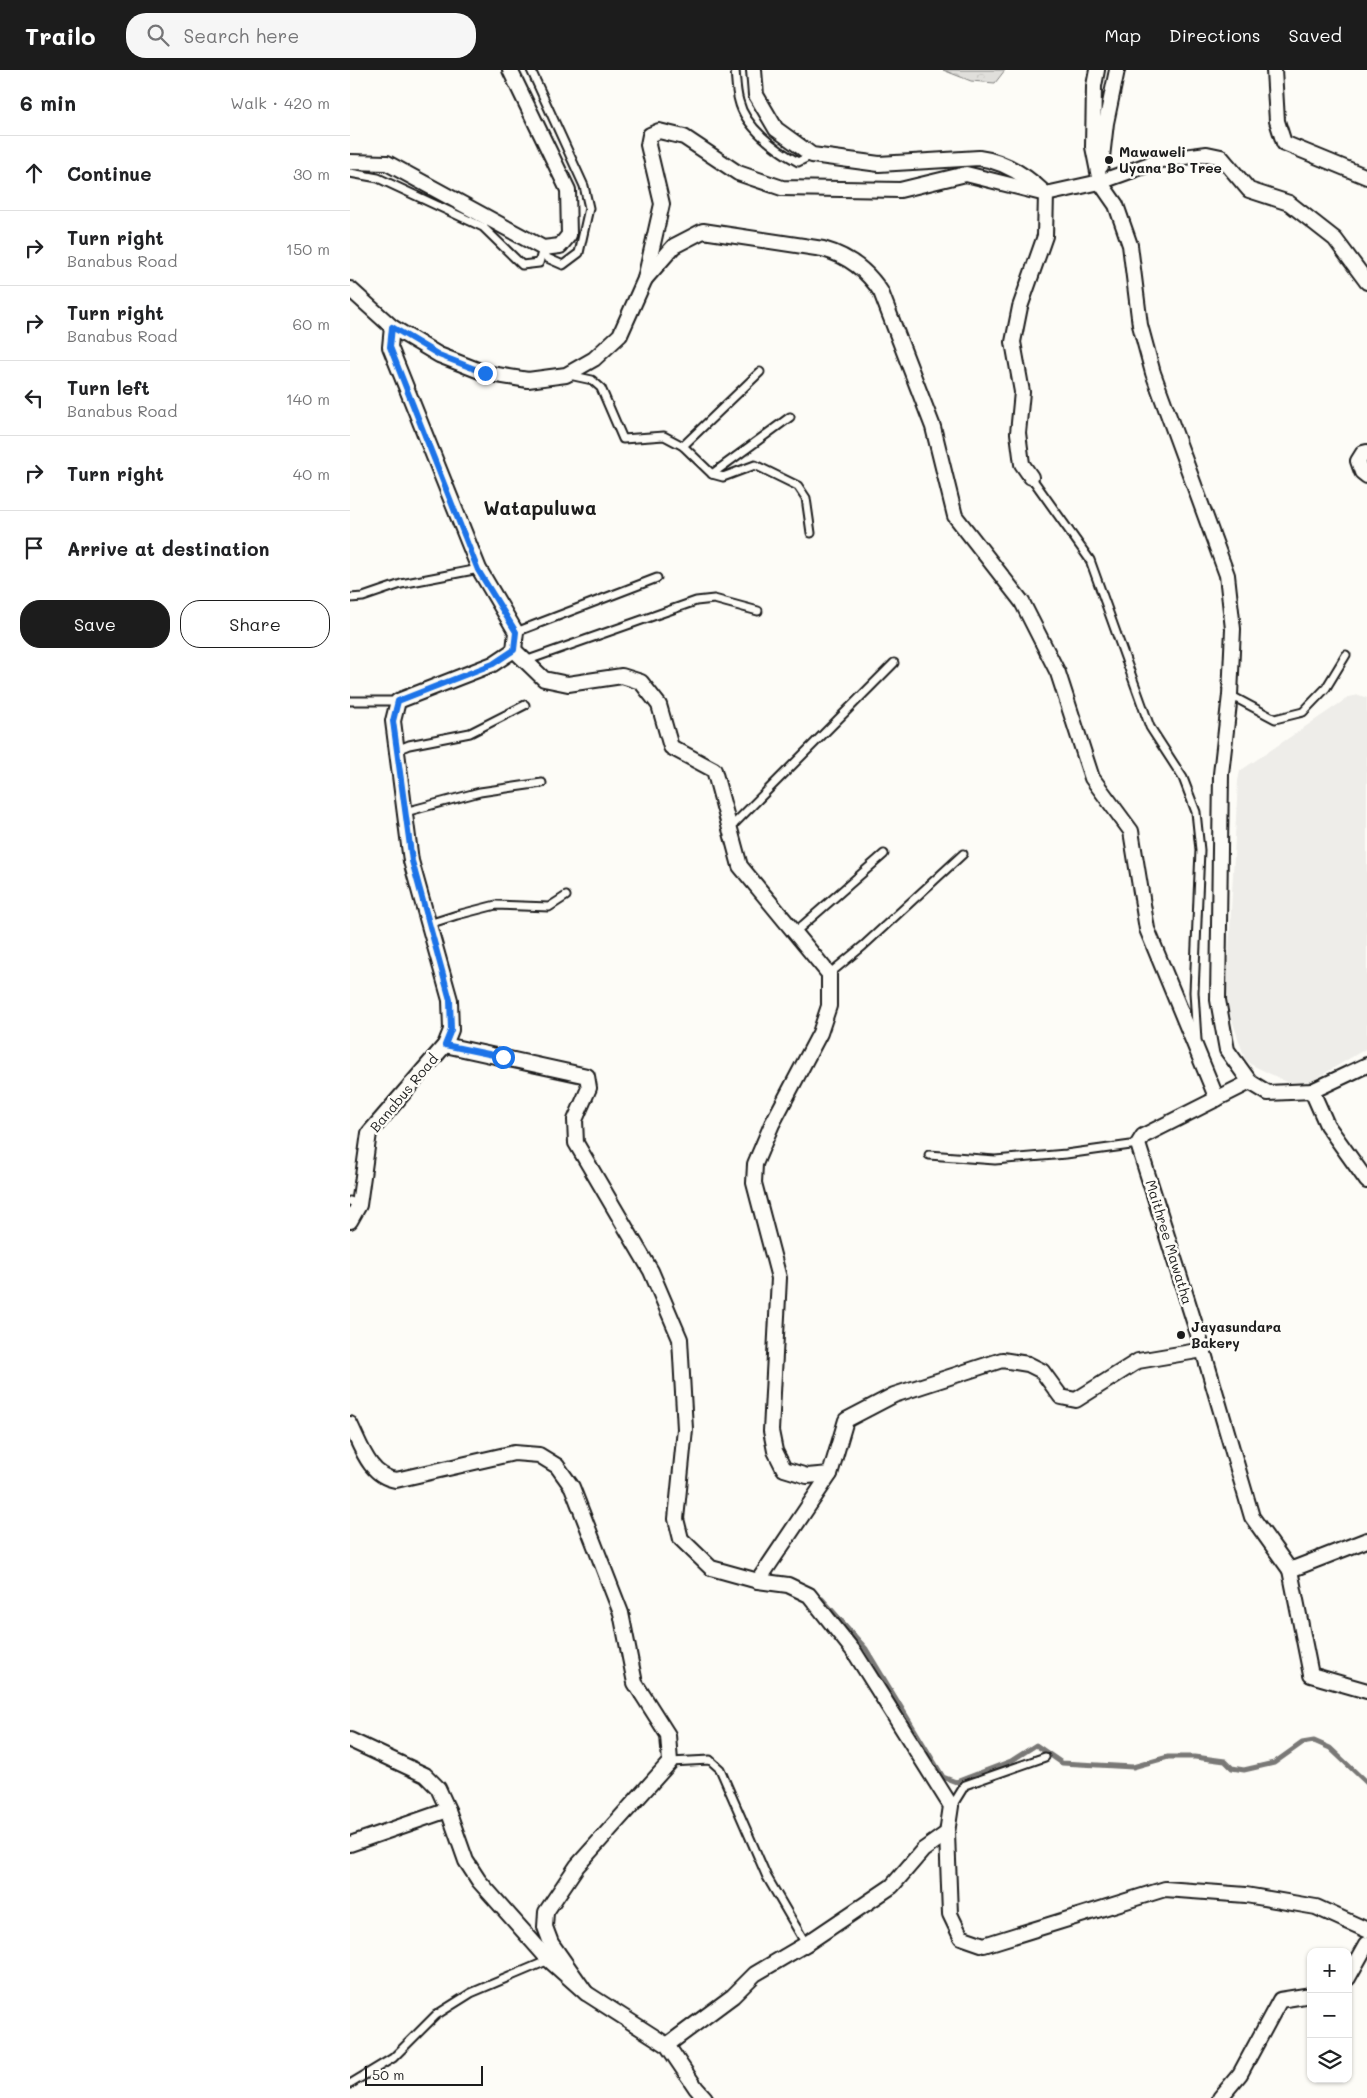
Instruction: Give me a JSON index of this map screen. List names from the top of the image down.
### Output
{
  "streets": {
    "street": ["Banabus Road", "Maithree Mawatha"]
  },
  "districts": ["Watapuluwa"],
  "places": ["Mawaweli Uyana Bo Tree", "Jayasundara Bakery"],
  "scale_bar": "50 m",
  "page": {
    "header": "Trailo",
    "search": "Search here",
    "nav": ["Map", "Directions", "Saved"],
    "heading": ["6 min", "Walk · 420 m"],
    "list": [
      ["Continue", "30 m"],
      ["Turn right", "Banabus Road", "150 m"],
      ["Turn right", "Banabus Road", "60 m"],
      ["Turn left", "Banabus Road", "140 m"],
      ["Turn right", "40 m"],
      "Arrive at destination"
    ],
    "buttons": ["Save", "Share"],
    "map_buttons": ["+", "−"],
    "scale": "50 m"
  }
}
